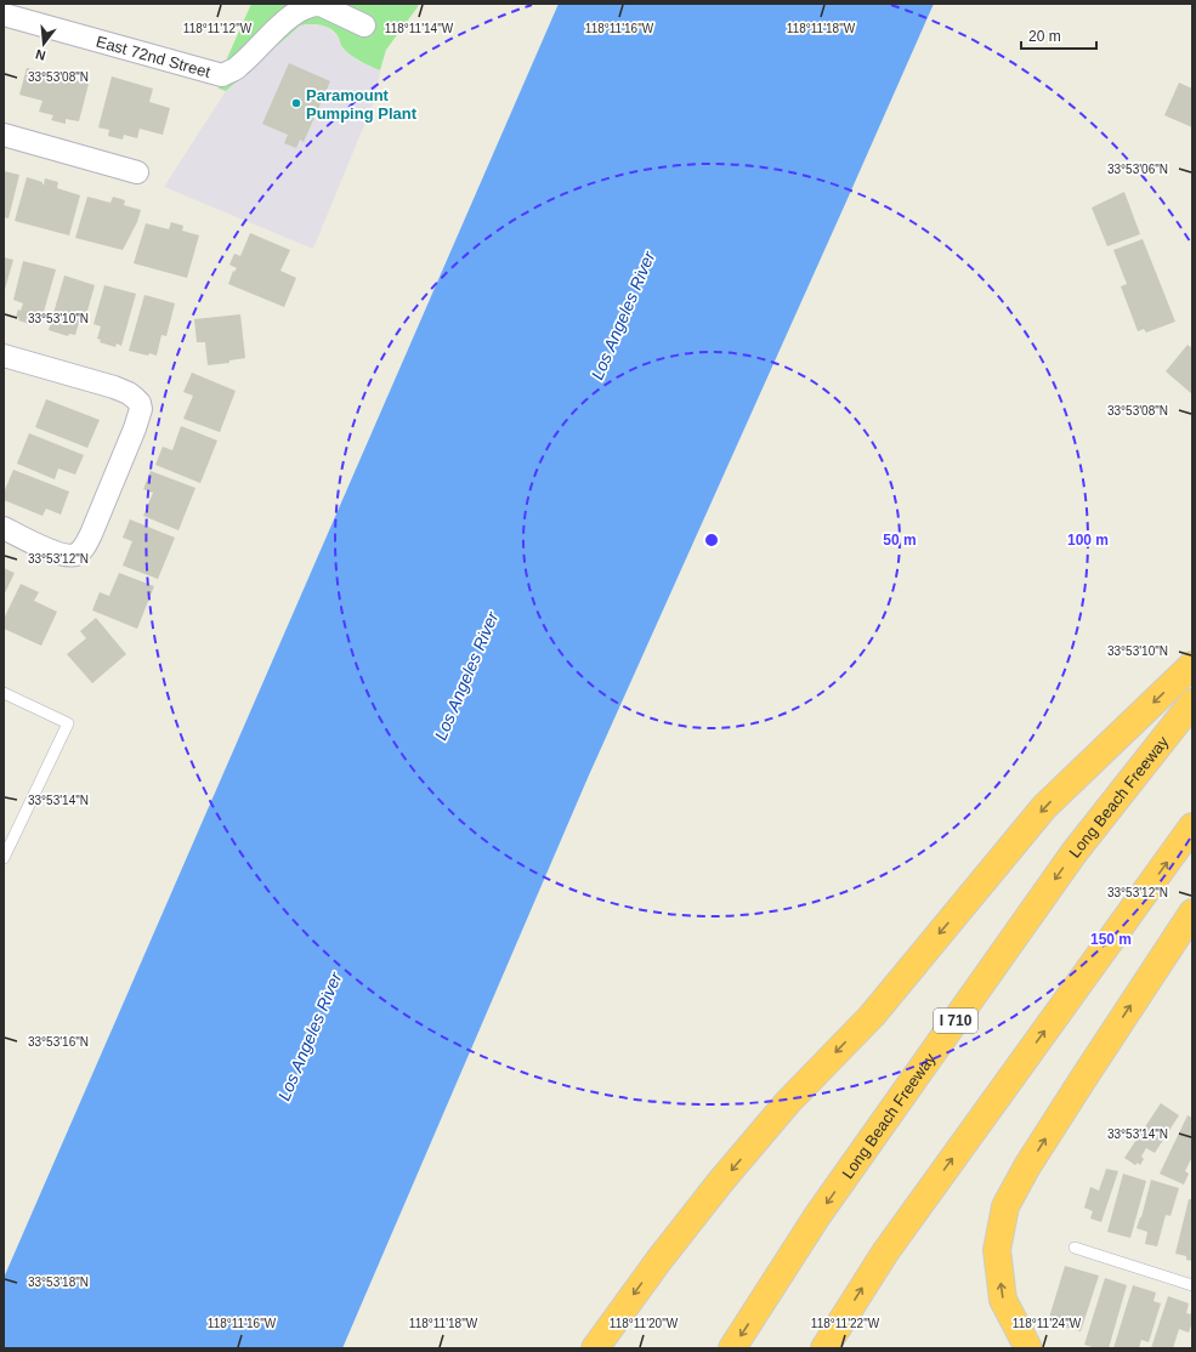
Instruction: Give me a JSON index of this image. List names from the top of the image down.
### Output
{
  "streets": {
    "highway": ["Long Beach Freeway", "I 710"],
    "street": ["East 72nd Street"]
  },
  "water": ["Los Angeles River"],
  "places": ["Paramount Pumping Plant"],
  "scale_bar": "20 m",
  "north": "bottom",
  "coordinates": [
    "118°11'12\"W",
    "118°11'14\"W",
    "118°11'16\"W",
    "118°11'18\"W",
    "33°53'08\"N",
    "33°53'06\"N",
    "33°53'10\"N",
    "33°53'12\"N",
    "33°53'14\"N",
    "33°53'16\"N",
    "33°53'18\"N",
    "118°11'20\"W",
    "118°11'22\"W",
    "118°11'24\"W"
  ],
  "rings": ["50 m", "100 m", "150 m"]
}
